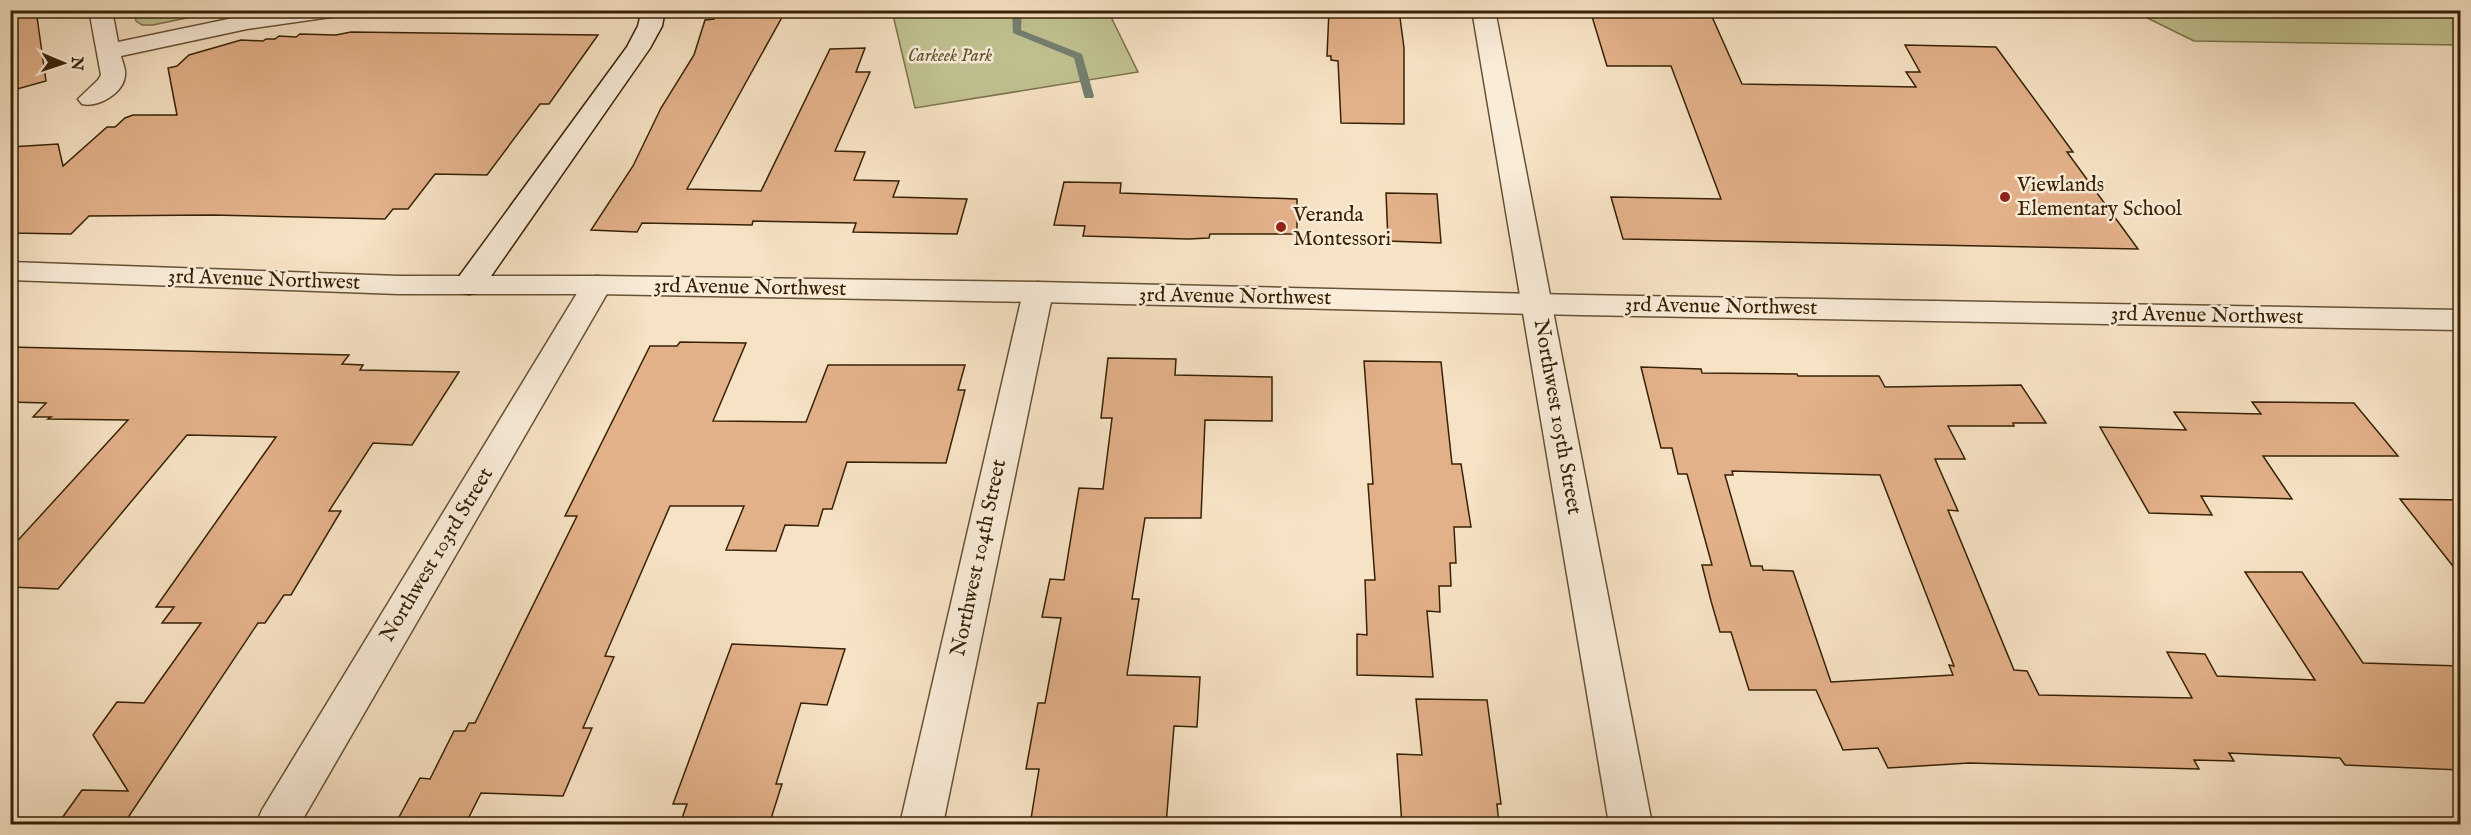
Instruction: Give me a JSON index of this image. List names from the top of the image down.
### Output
{
  "streets": {
    "street": [
      "3rd Avenue Northwest",
      "Northwest 105th Street",
      "Northwest 103rd Street",
      "Northwest 104th Street"
    ]
  },
  "crossings": [
    ["3rd Avenue Northwest", "Northwest 105th Street"],
    ["3rd Avenue Northwest", "Northwest 103rd Street"],
    ["3rd Avenue Northwest", "Northwest 104th Street"]
  ],
  "parks": ["Carkeek Park"],
  "places": ["Viewlands Elementary School", "Veranda Montessori"],
  "north": "right"
}
